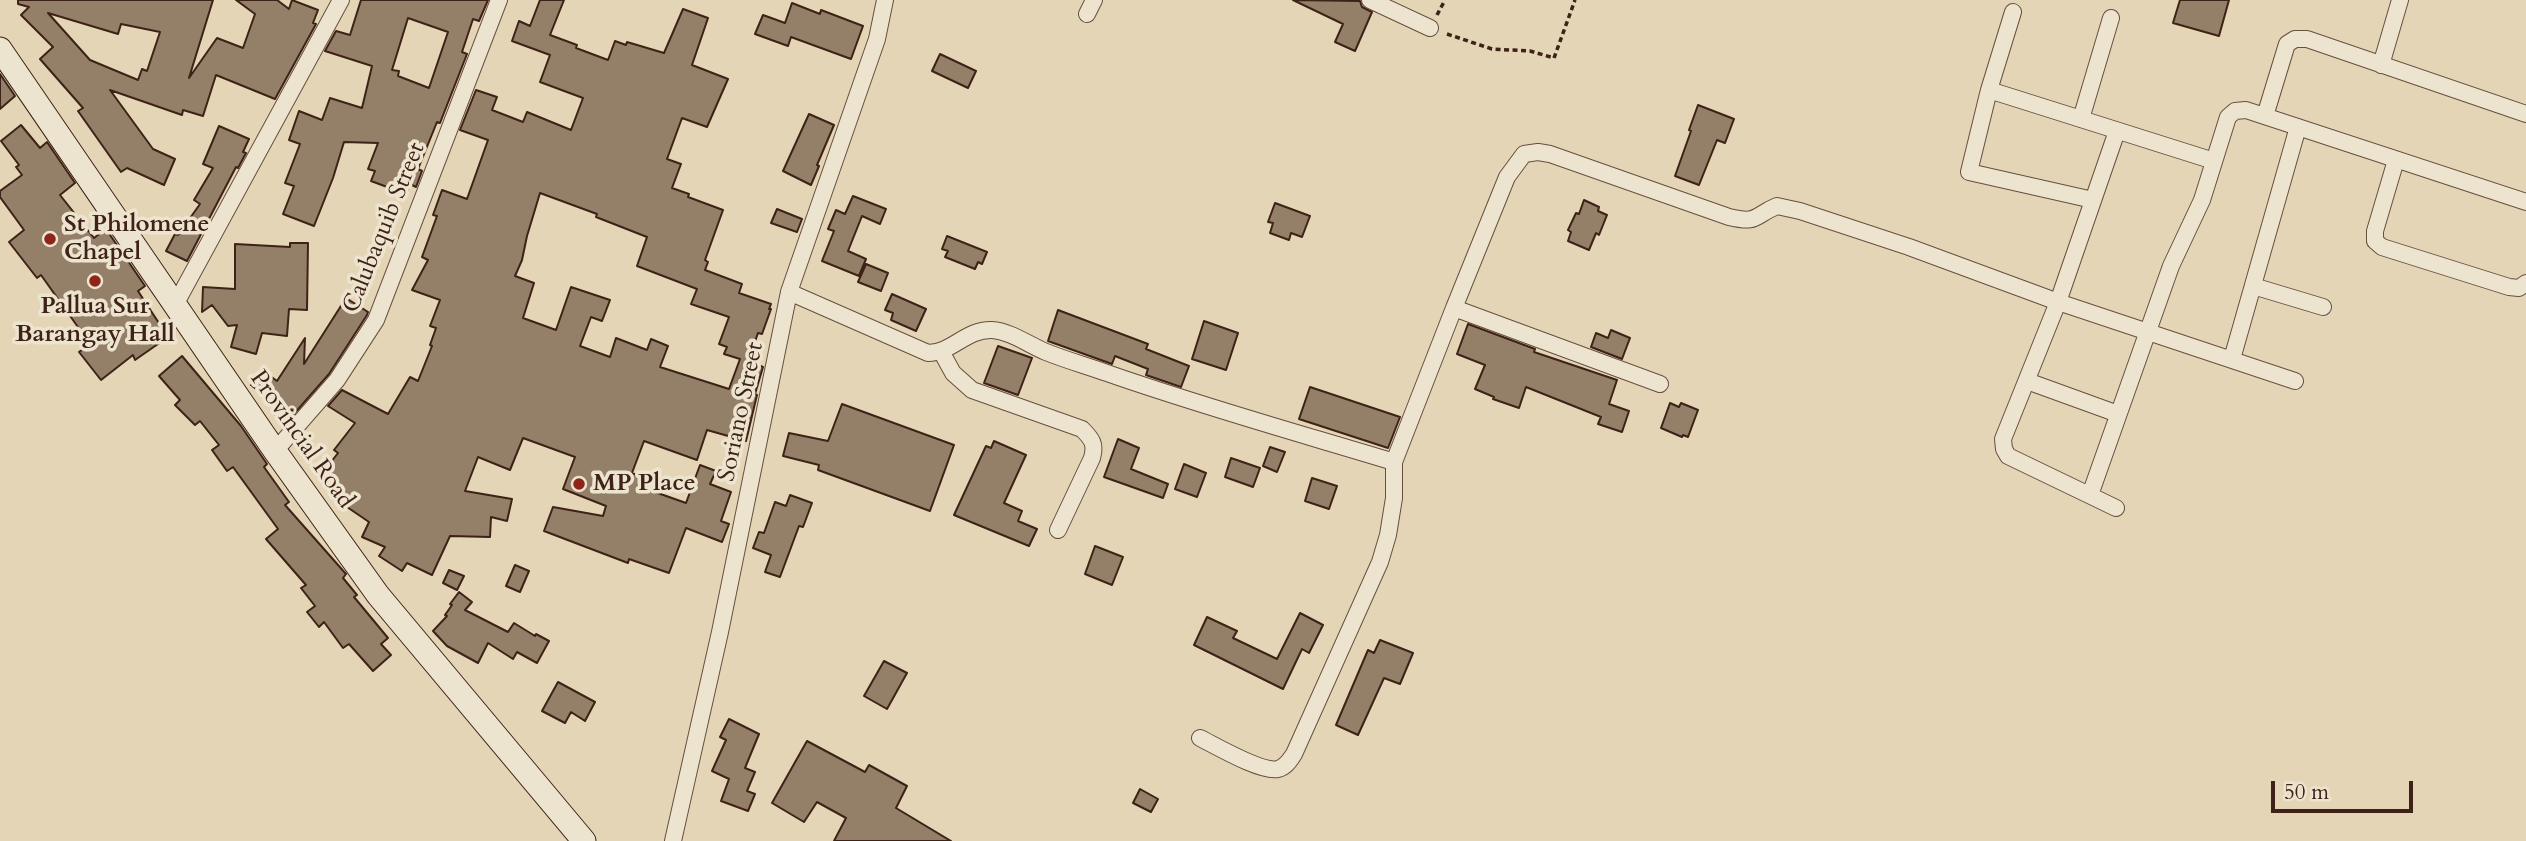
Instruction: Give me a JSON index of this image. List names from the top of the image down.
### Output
{
  "streets": {
    "main road": ["Provincial Road"],
    "street": ["Calubaquib Street", "Soriano Street"]
  },
  "crossings": [
    ["Calubaquib Street", "Provincial Road"]
  ],
  "places": ["St Philomene Chapel", "Pallua Sur Barangay Hall", "MP Place"],
  "scale_bar": "50 m"
}
